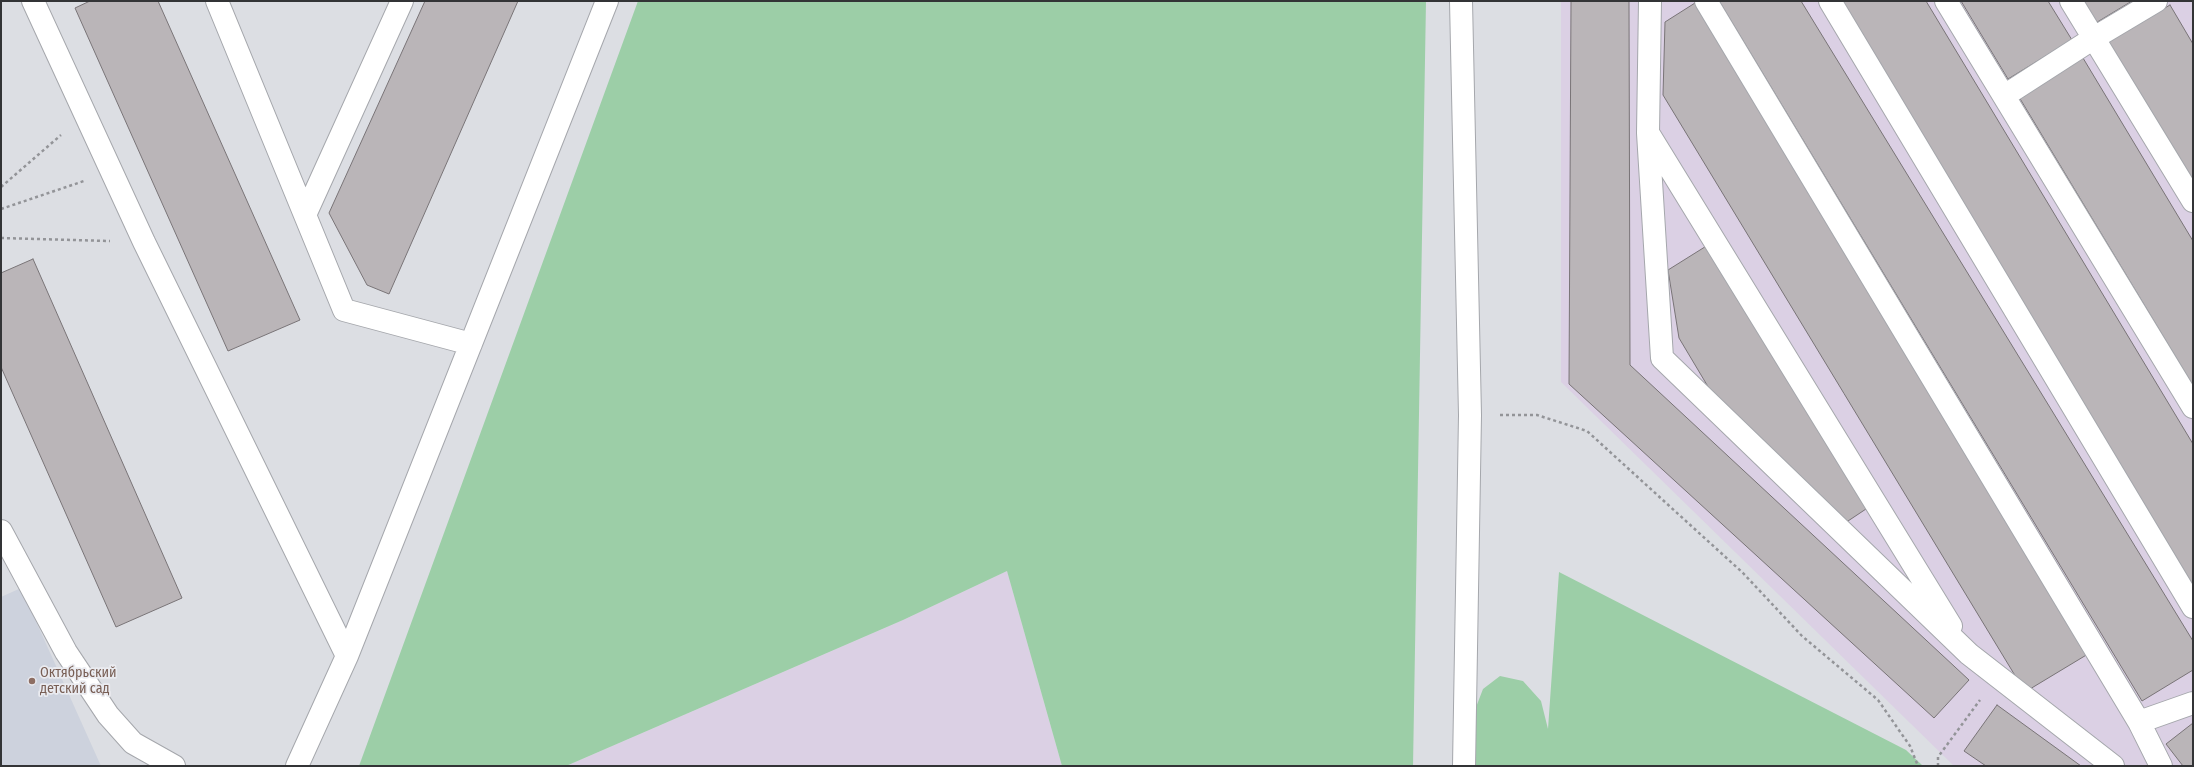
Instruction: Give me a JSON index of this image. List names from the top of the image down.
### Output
{
  "places": ["Октябрьский детский сад"]
}
